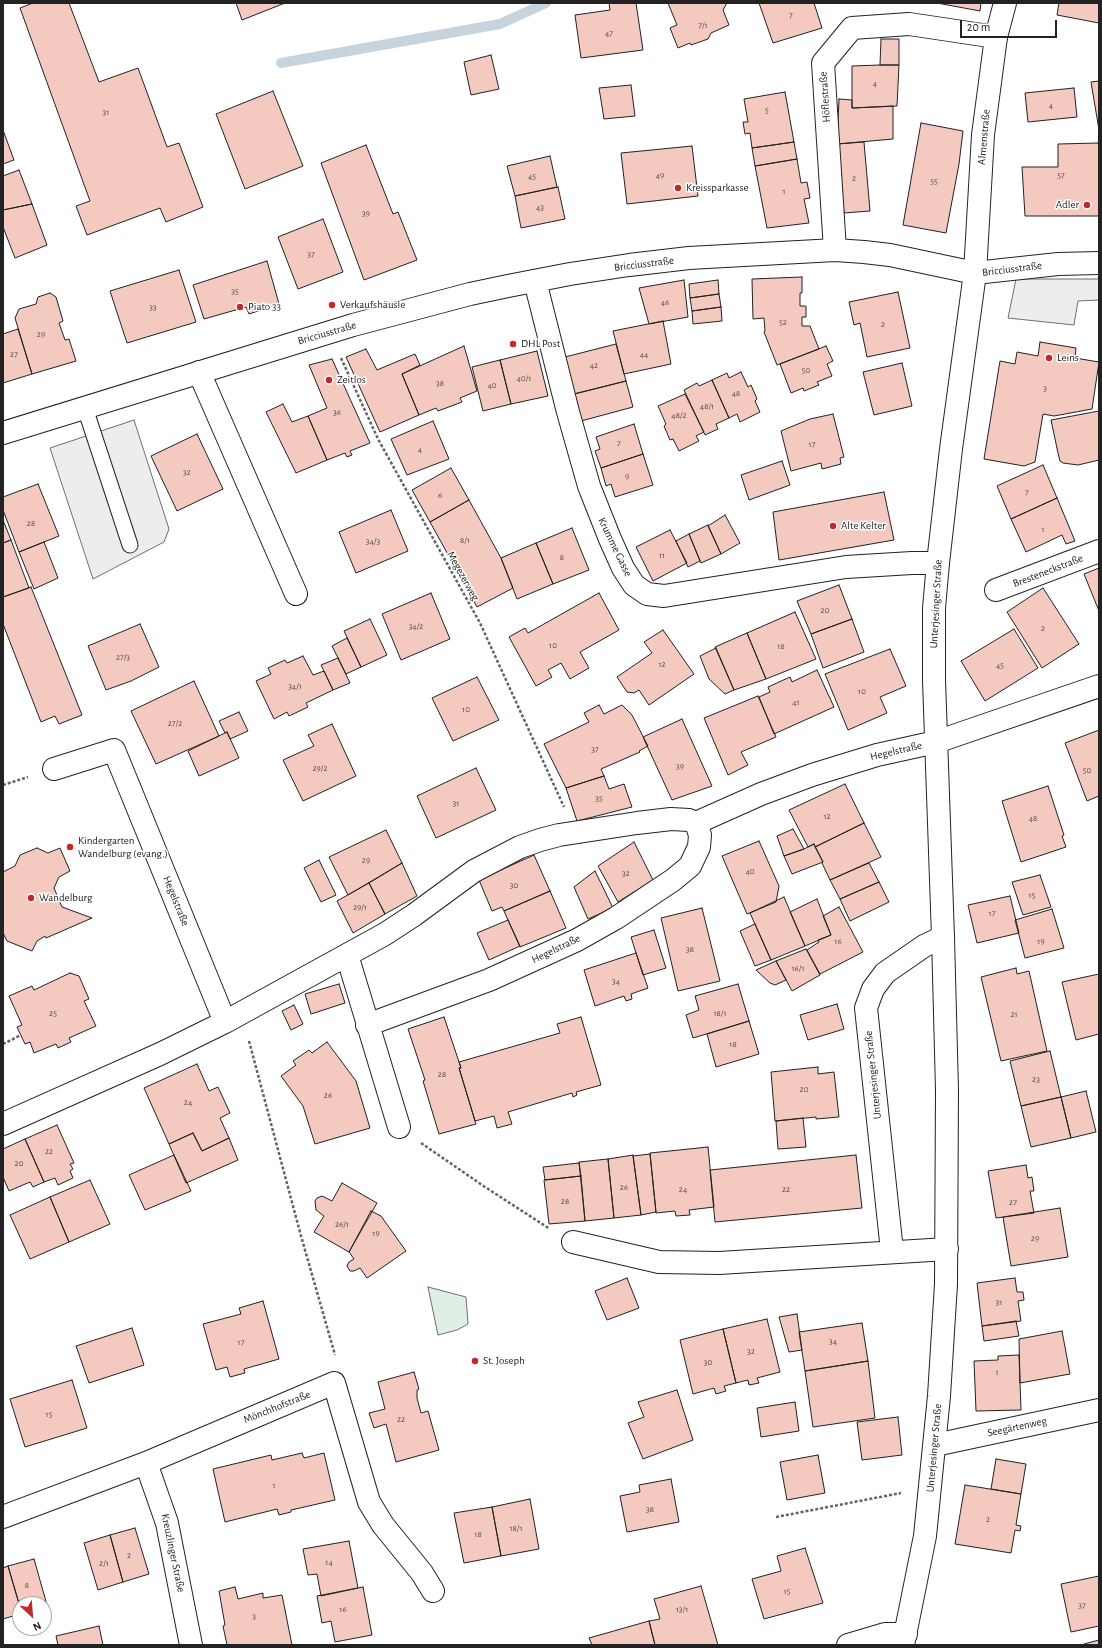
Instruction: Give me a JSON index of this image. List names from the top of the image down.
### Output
{
  "streets": {
    "street": [
      "Höflestraße",
      "Almenstraße",
      "Bricciusstraße",
      "Krumme Gasse",
      "Bresteneckstraße",
      "Unterjesinger Straße",
      "Hegelstraße",
      "Mönchhofstraße",
      "Seegärtenweg",
      "Kreuzlinger Straße"
    ],
    "path": ["Megezerweg"]
  },
  "crossings": [
    ["Höflestraße", "Almenstraße"],
    ["Höflestraße", "Bricciusstraße"],
    ["Almenstraße", "Bricciusstraße"],
    ["Almenstraße", "Unterjesinger Straße"],
    ["Bricciusstraße", "Krumme Gasse"],
    ["Bricciusstraße", "Megezerweg"],
    ["Bricciusstraße", "Unterjesinger Straße"],
    ["Krumme Gasse", "Unterjesinger Straße"],
    ["Unterjesinger Straße", "Hegelstraße"],
    ["Unterjesinger Straße", "Seegärtenweg"],
    ["Mönchhofstraße", "Kreuzlinger Straße"]
  ],
  "places": [
    "Kreissparkasse",
    "Adler",
    "Verkaufshäusle",
    "Piato 33",
    "DHL Post",
    "Leins",
    "Zeitlos",
    "Alte Kelter",
    "Kindergarten Wandelburg (evang.)",
    "Wandelburg",
    "St. Joseph"
  ],
  "house_numbers": [
    "7",
    "7/1",
    "47",
    "4",
    "4",
    "5",
    "31",
    "49",
    "57",
    "45",
    "2",
    "55",
    "1",
    "43",
    "39",
    "37",
    "35",
    "46",
    "33",
    "52",
    "2",
    "29",
    "27",
    "44",
    "42",
    "50",
    "40/1",
    "38",
    "40",
    "3",
    "48",
    "48/1",
    "36",
    "48/2",
    "7",
    "17",
    "4",
    "32",
    "9",
    "7",
    "6",
    "28",
    "1",
    "8/1",
    "34/3",
    "11",
    "8",
    "20",
    "34/2",
    "2",
    "10",
    "18",
    "27/3",
    "12",
    "45",
    "34/1",
    "10",
    "41",
    "10",
    "27/2",
    "37",
    "39",
    "29/2",
    "50",
    "35",
    "31",
    "12",
    "48",
    "29",
    "40",
    "32",
    "30",
    "15",
    "29/1",
    "17",
    "16",
    "19",
    "38",
    "16/1",
    "34",
    "25",
    "18/1",
    "21",
    "18",
    "28",
    "23",
    "20",
    "26",
    "24",
    "22",
    "20",
    "26",
    "24",
    "22",
    "28",
    "27",
    "26/1",
    "19",
    "29",
    "31",
    "34",
    "17",
    "32",
    "30",
    "1",
    "15",
    "22",
    "1",
    "38",
    "2",
    "18/1",
    "18",
    "2",
    "14",
    "2/1",
    "8",
    "15",
    "37",
    "16",
    "13/1",
    "3"
  ],
  "scale_bar": "20 m",
  "north": "bottom right"
}
